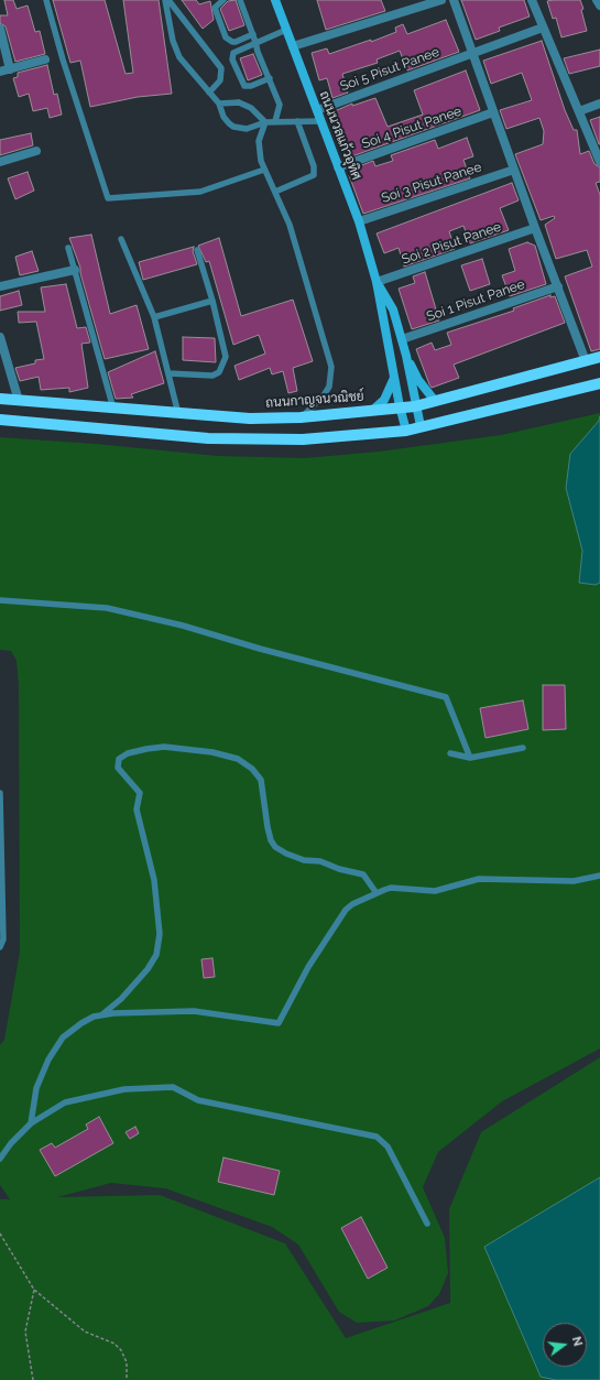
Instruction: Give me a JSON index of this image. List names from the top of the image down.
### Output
{
  "streets": {
    "main road": ["ถนนกาญจนวณิชย์"],
    "street": [
      "Soi 5 Pisut Panee",
      "Soi 4 Pisut Panee",
      "ถนนนวลแก้วอุทิศ",
      "Soi 3 Pisut Panee",
      "Soi 2 Pisut Panee",
      "Soi 1 Pisut Panee"
    ]
  },
  "crossings": [
    ["Soi 5 Pisut Panee", "ถนนนวลแก้วอุทิศ"],
    ["Soi 4 Pisut Panee", "ถนนนวลแก้วอุทิศ"],
    ["ถนนนวลแก้วอุทิศ", "Soi 3 Pisut Panee"],
    ["ถนนนวลแก้วอุทิศ", "Soi 2 Pisut Panee"],
    ["ถนนนวลแก้วอุทิศ", "Soi 1 Pisut Panee"],
    ["ถนนนวลแก้วอุทิศ", "ถนนกาญจนวณิชย์"]
  ],
  "north": "right"
}
